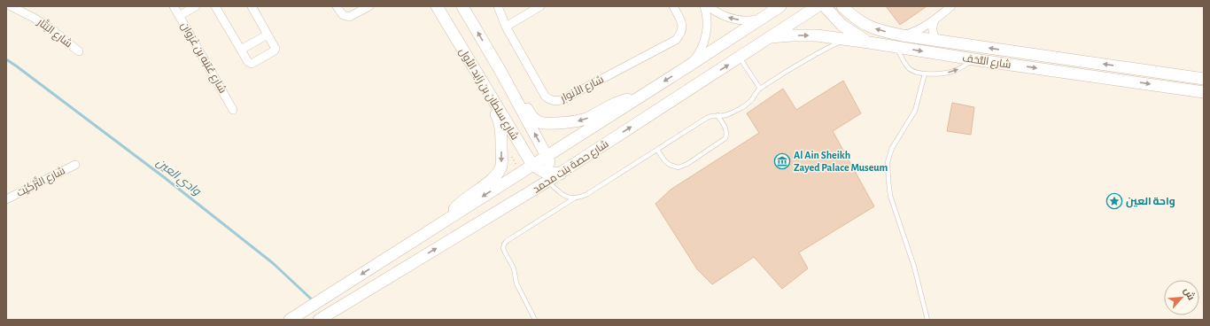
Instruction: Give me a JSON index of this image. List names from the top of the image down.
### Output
{
  "streets": {
    "main road": ["شارع التُّحَف", "شارع سلطان بن زايد الأول", "شارع حصة بنت محمد"],
    "street": [
      "شارع البَتَّار",
      "شارع عُتبَه بن غَزوان",
      "شارع الأنوار",
      "شارع التَّرْكَيْت"
    ]
  },
  "crossings": [
    ["شارع التُّحَف", "شارع حصة بنت محمد"],
    ["شارع سلطان بن زايد الأول", "شارع حصة بنت محمد"]
  ],
  "water": ["وادي العين"],
  "places": {
    "museum": ["Al Ain Sheikh Zayed Palace Museum"],
    "place": ["واحة العين"]
  },
  "north": "top right"
}
